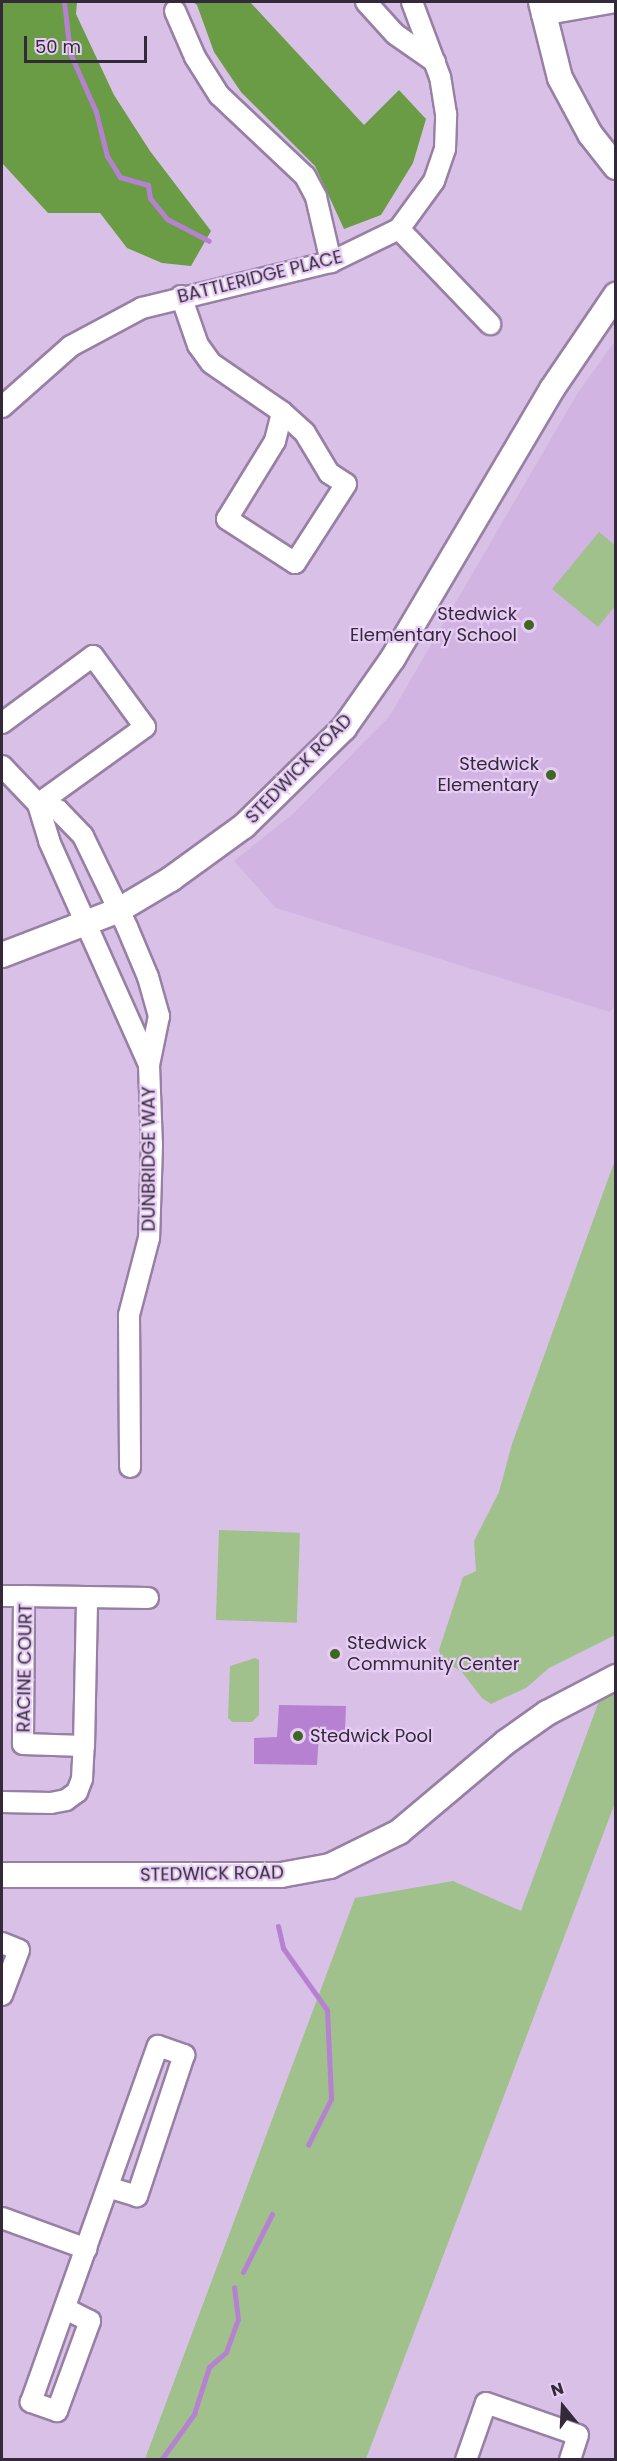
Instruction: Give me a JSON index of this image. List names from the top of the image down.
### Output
{
  "streets": {
    "street": [
      "BATTLERIDGE PLACE",
      "STEDWICK ROAD",
      "DUNBRIDGE WAY",
      "RACINE COURT"
    ]
  },
  "crossings": [
    ["STEDWICK ROAD", "DUNBRIDGE WAY"]
  ],
  "places": [
    "Stedwick Elementary School",
    "Stedwick Elementary",
    "Stedwick Community Center",
    "Stedwick Pool"
  ],
  "scale_bar": "50 m",
  "north": "top"
}
